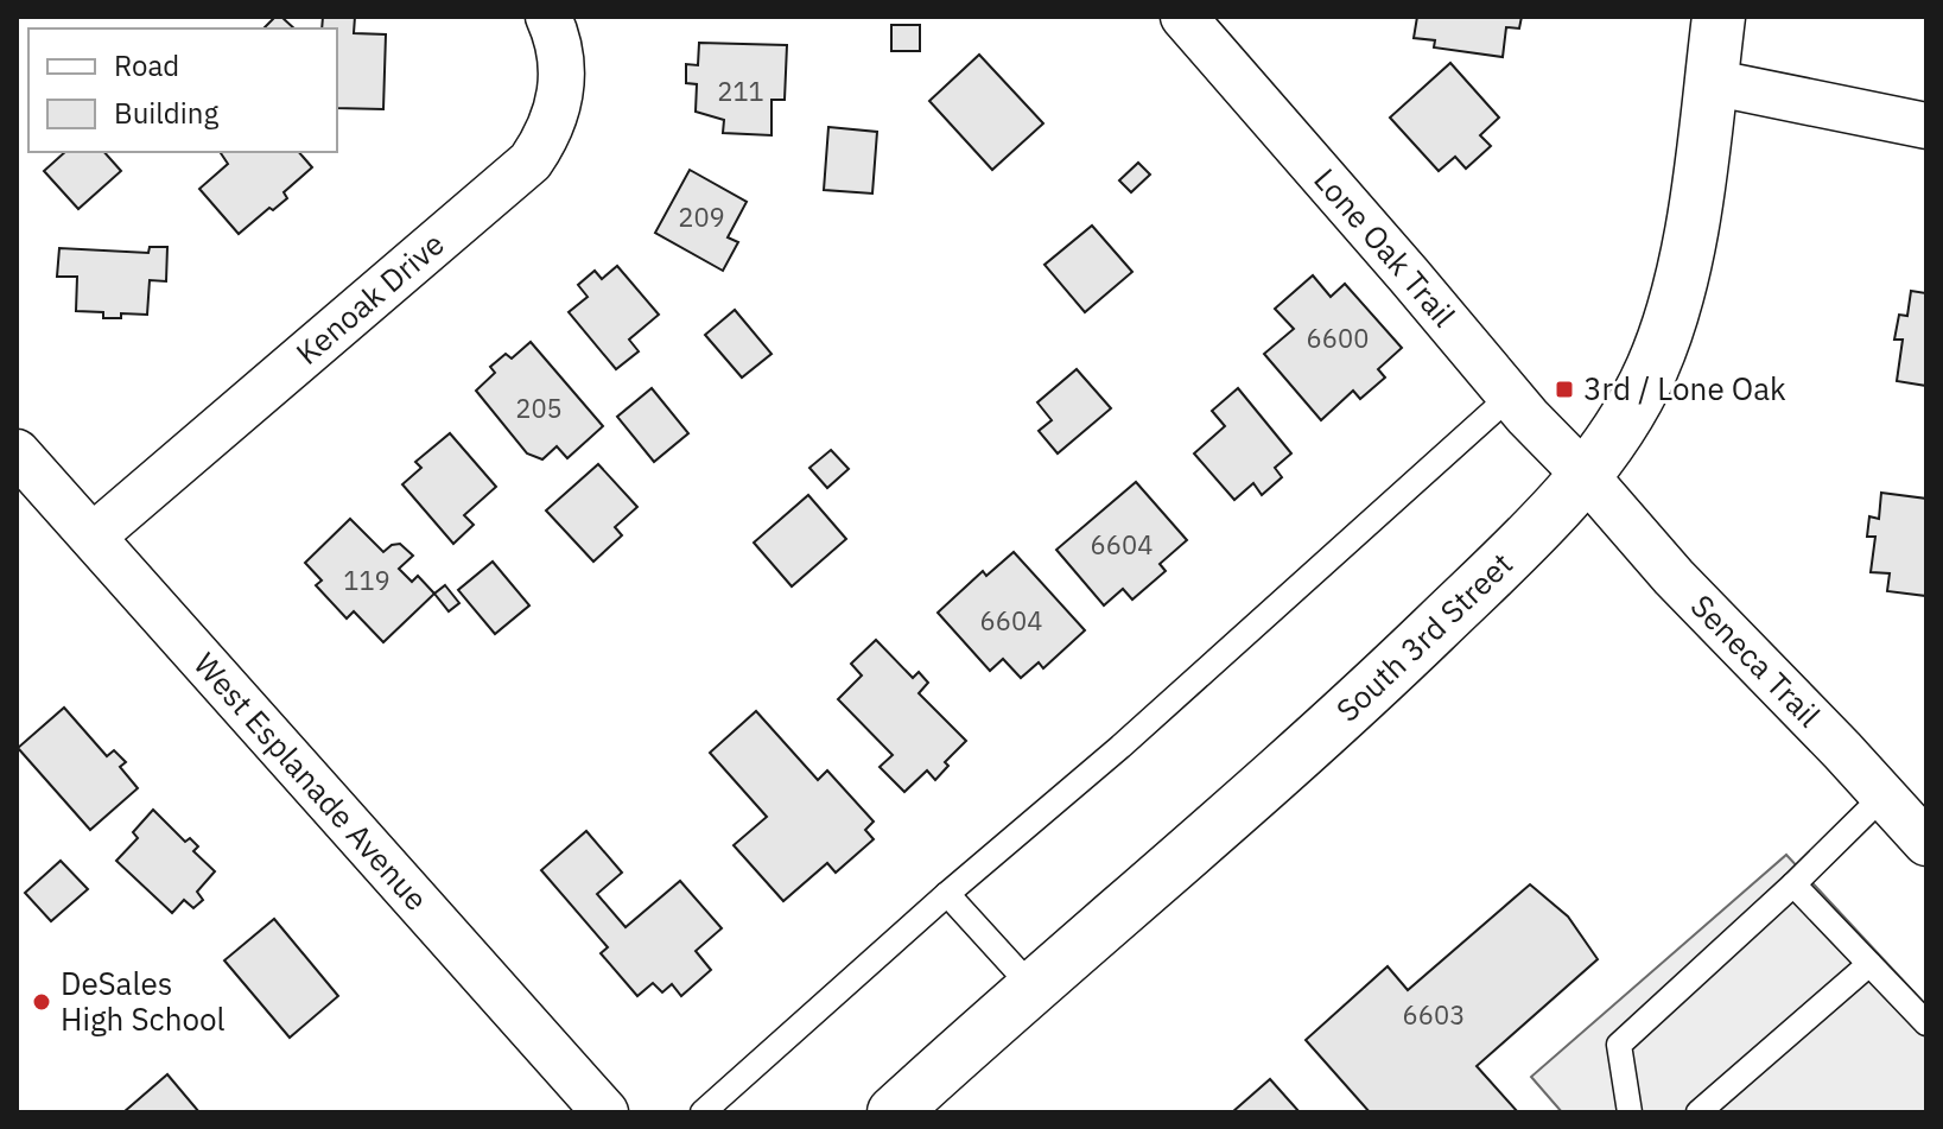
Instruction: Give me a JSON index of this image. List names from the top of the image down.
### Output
{
  "streets": {
    "street": [
      "Lone Oak Trail",
      "Kenoak Drive",
      "South 3rd Street",
      "Seneca Trail",
      "West Esplanade Avenue"
    ]
  },
  "crossings": [
    ["Lone Oak Trail", "South 3rd Street"],
    ["Lone Oak Trail", "Seneca Trail"],
    ["Kenoak Drive", "West Esplanade Avenue"],
    ["South 3rd Street", "Seneca Trail"]
  ],
  "places": {
    "transit": ["3rd / Lone Oak"],
    "other": ["DeSales High School"]
  },
  "house_numbers": [
    "211",
    "209",
    "6600",
    "205",
    "6604",
    "119",
    "6604",
    "6603"
  ],
  "legend": ["Road", "Building"]
}
